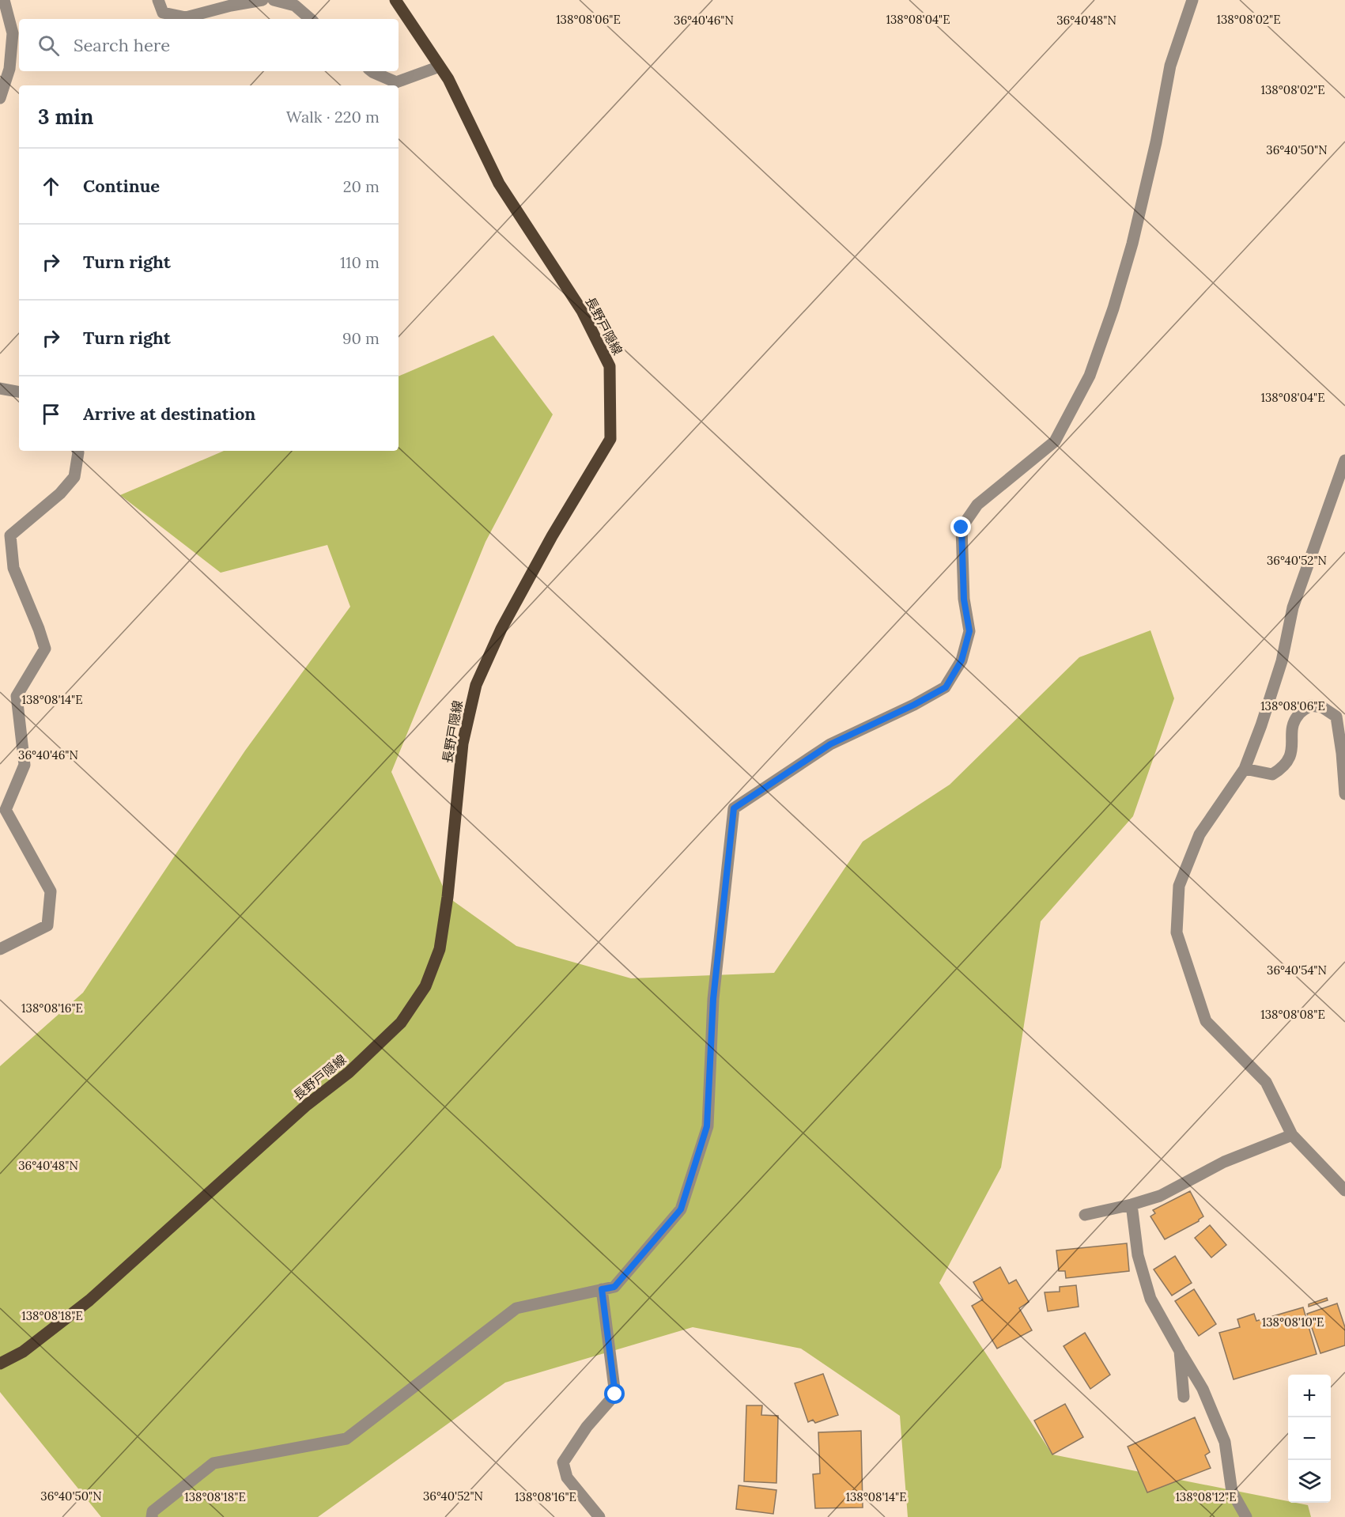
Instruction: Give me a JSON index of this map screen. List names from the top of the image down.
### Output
{
  "streets": {
    "main road": ["長野戸隠線"]
  },
  "page": {
    "search": "Search here",
    "heading": ["3 min", "Walk · 220 m"],
    "list": [
      ["Continue", "20 m"],
      ["Turn right", "110 m"],
      ["Turn right", "90 m"],
      "Arrive at destination"
    ],
    "map_buttons": ["+", "−"]
  },
  "coordinates": [
    "138°08'06\"E",
    "138°08'04\"E",
    "138°08'02\"E",
    "36°40'46\"N",
    "36°40'48\"N",
    "36°40'50\"N",
    "36°40'52\"N",
    "138°08'14\"E",
    "36°40'54\"N",
    "138°08'16\"E",
    "138°08'08\"E",
    "138°08'18\"E",
    "138°08'10\"E",
    "138°08'12\"E"
  ]
}
